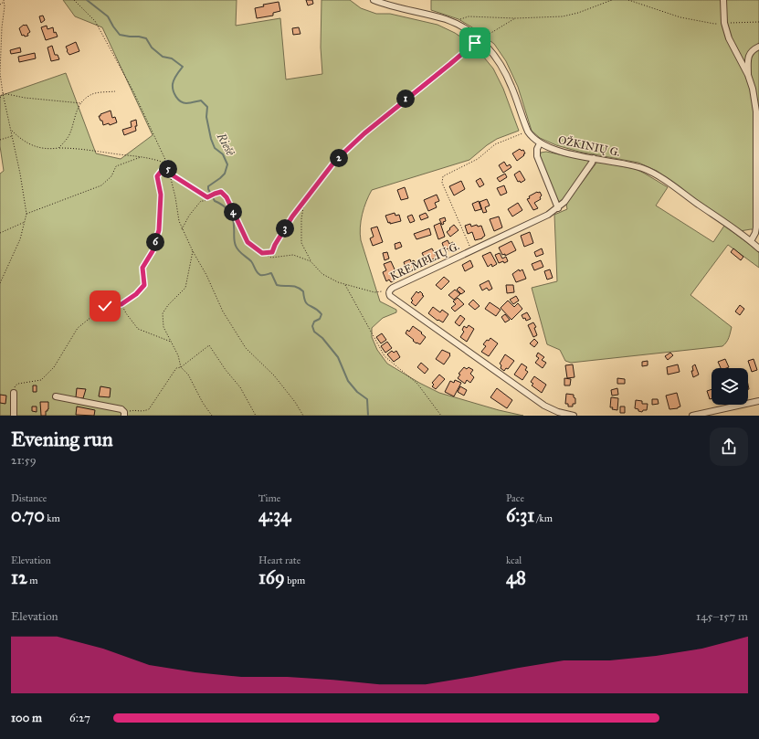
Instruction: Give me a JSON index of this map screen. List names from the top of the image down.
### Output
{
  "streets": {
    "street": ["OŽKINIŲ G.", "KREMPLIŲ G."]
  },
  "crossings": [
    ["OŽKINIŲ G.", "KREMPLIŲ G."]
  ],
  "water": ["Riešė"],
  "page": {
    "pins": [
      "1",
      "2",
      "5",
      "4",
      "3",
      "6"
    ],
    "heading": ["Evening run", "21:59"],
    "stats": [
      ["Distance", "0.70 km"],
      ["Time", "4:34"],
      ["Pace", "6:31 /km"],
      ["Elevation", "12 m"],
      ["Heart rate", "169 bpm"],
      ["kcal", "48"]
    ],
    "chart": ["Elevation", "145–157 m"],
    "list": [
      {
        "name": "100 m",
        "note": "6:27"
      }
    ]
  }
}
